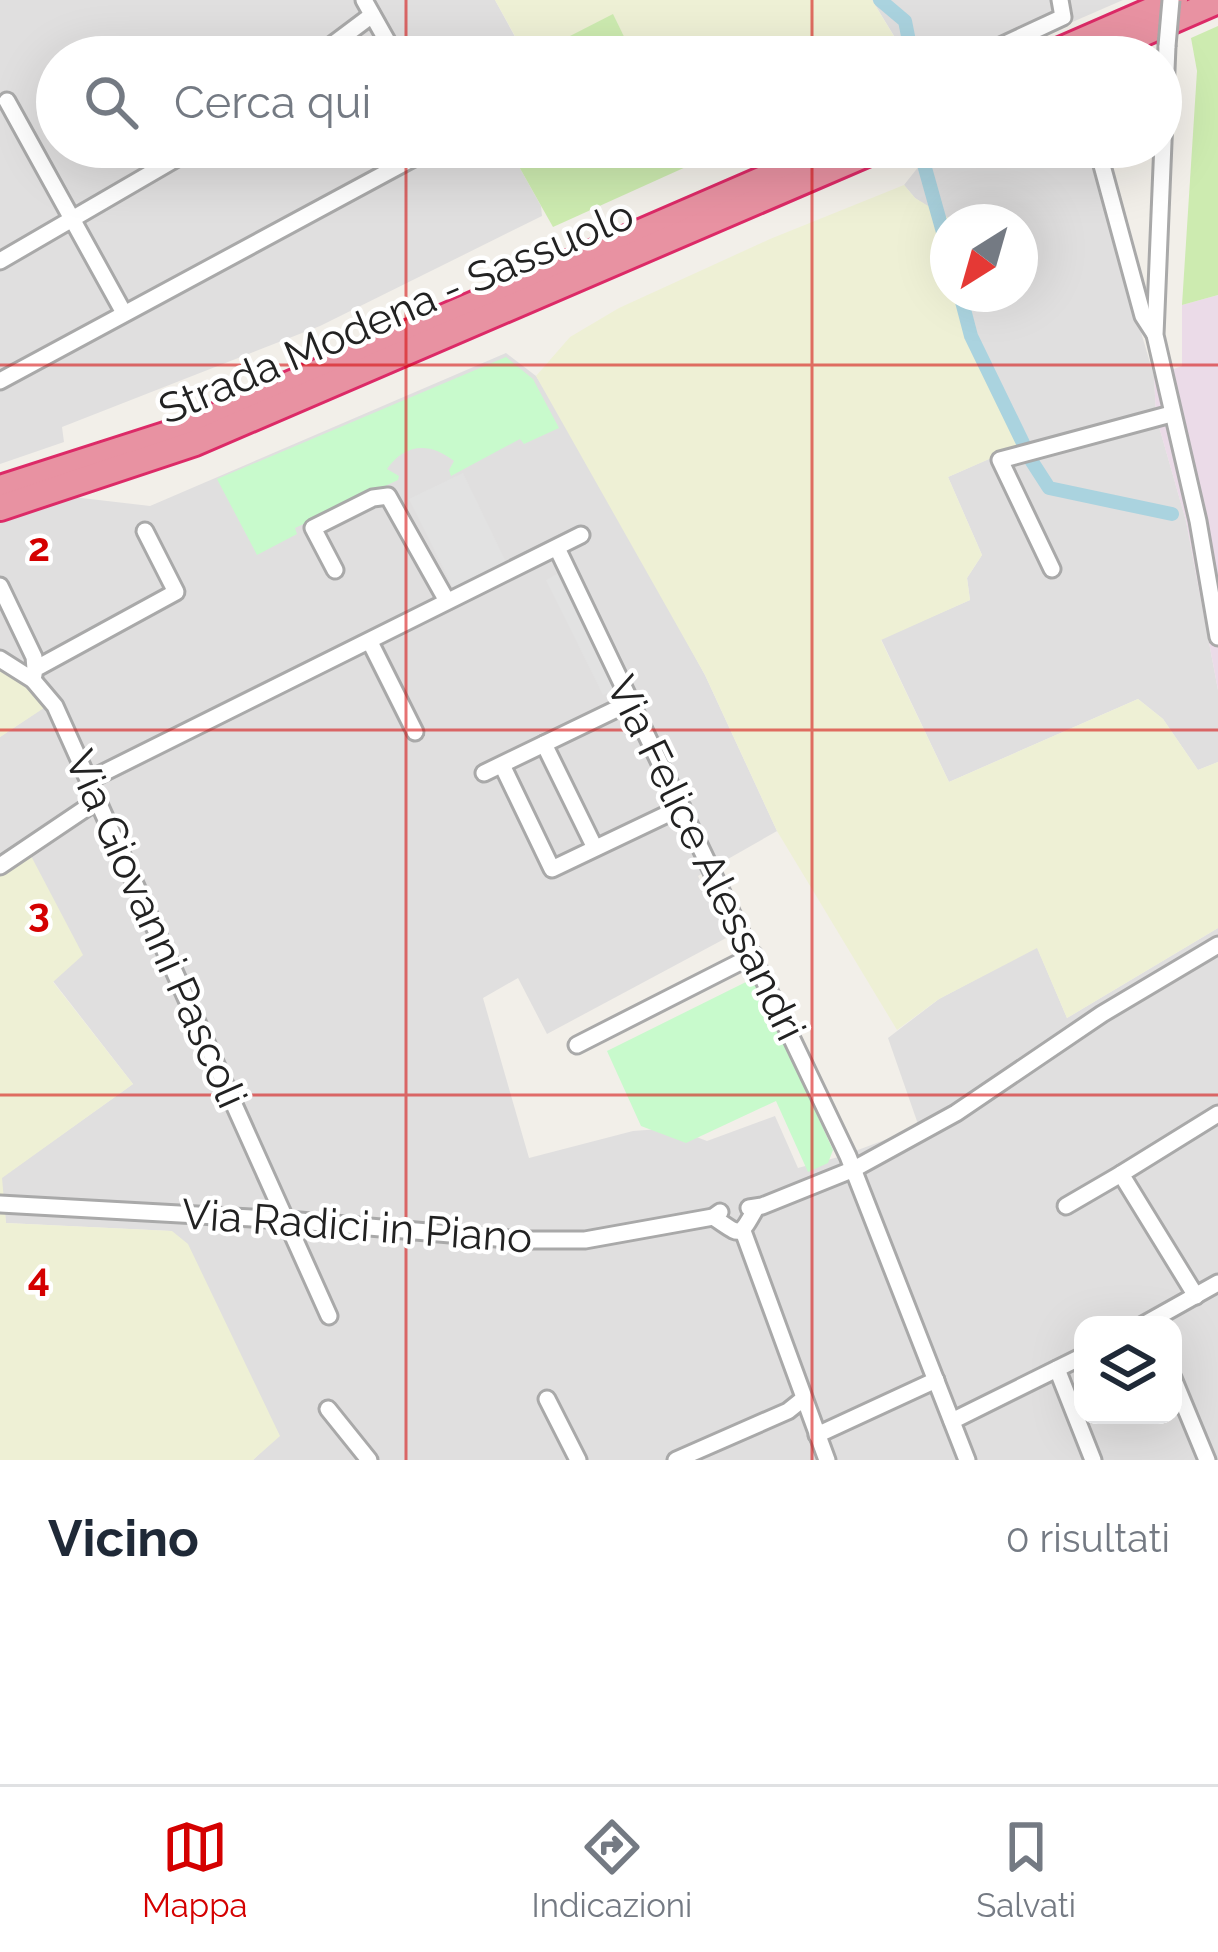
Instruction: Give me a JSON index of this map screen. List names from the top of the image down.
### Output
{
  "streets": {
    "highway": ["Strada Modena - Sassuolo"],
    "street": ["Via Felice Alessandri", "Via Giovanni Pascoli", "Via Radici in Piano"]
  },
  "crossings": [
    ["Via Felice Alessandri", "Via Radici in Piano"],
    ["Via Giovanni Pascoli", "Via Radici in Piano"]
  ],
  "north": "bottom left",
  "page": {
    "search": "Cerca qui",
    "heading": ["Vicino", "0 risultati"],
    "nav": ["Mappa", "Indicazioni", "Salvati"]
  },
  "grid": {
    "rows": ["2", "3", "4"]
  }
}
